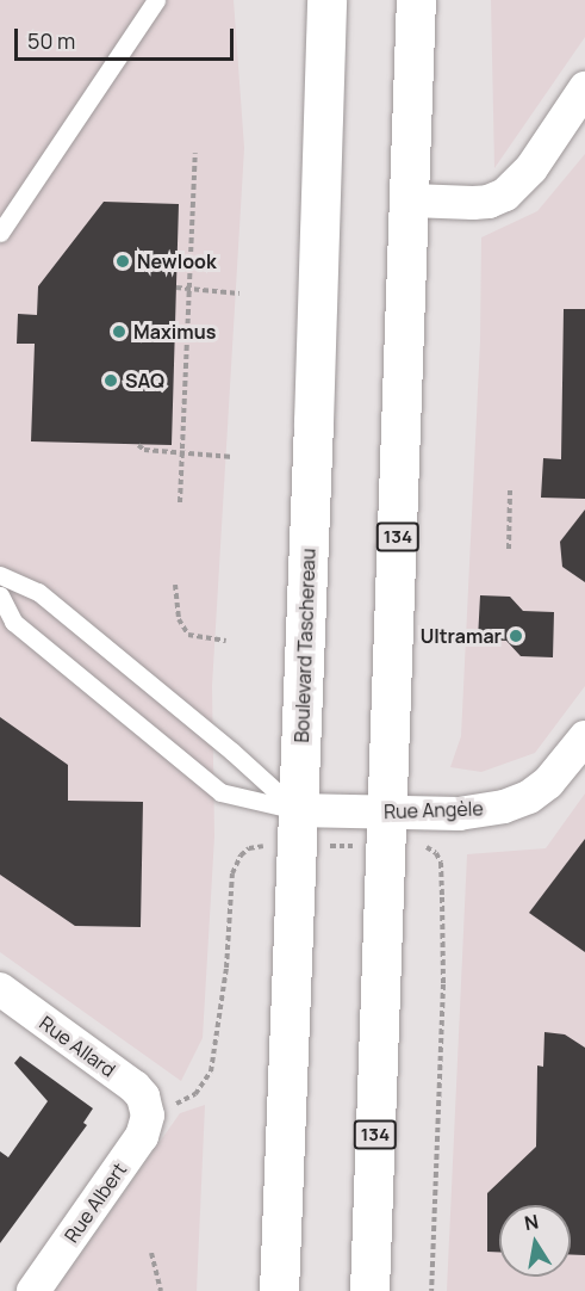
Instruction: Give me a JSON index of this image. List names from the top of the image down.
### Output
{
  "streets": {
    "main road": ["134", "Boulevard Taschereau"],
    "street": ["Rue Angèle", "Rue Allard", "Rue Albert"]
  },
  "crossings": [
    ["134", "Rue Angèle"],
    ["Boulevard Taschereau", "Rue Angèle"],
    ["Rue Angèle", "Rue Allard"],
    ["Rue Angèle", "Rue Albert"],
    ["Rue Allard", "Rue Albert"]
  ],
  "places": [
    "Newlook",
    "Maximus",
    "SAQ",
    "Ultramar"
  ],
  "scale_bar": "50 m",
  "north": "top"
}
